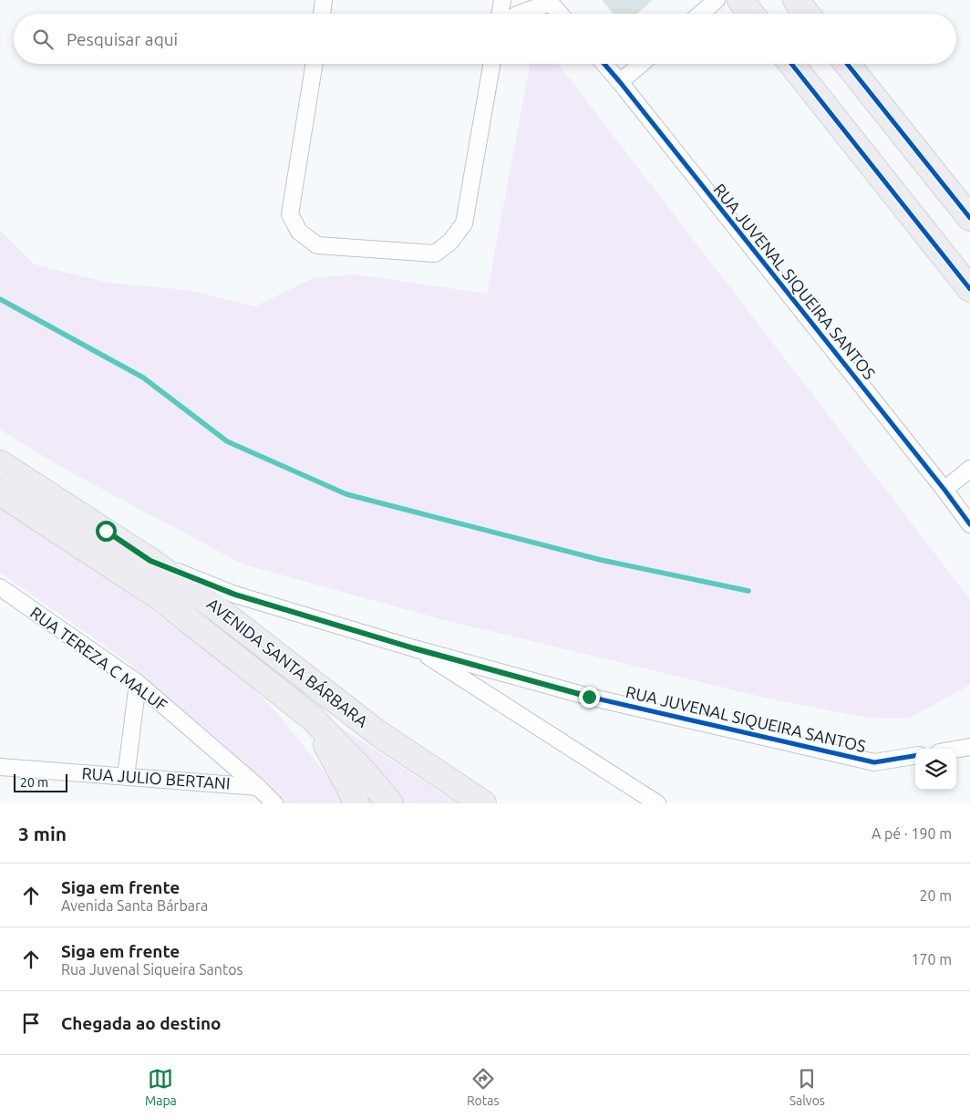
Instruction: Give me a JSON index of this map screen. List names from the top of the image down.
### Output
{
  "streets": {
    "main road": ["AVENIDA SANTA BÁRBARA"],
    "street": ["RUA JUVENAL SIQUEIRA SANTOS", "RUA TEREZA C MALUF", "RUA JULIO BERTANI"]
  },
  "crossings": [
    ["RUA JUVENAL SIQUEIRA SANTOS", "AVENIDA SANTA BÁRBARA"],
    ["RUA TEREZA C MALUF", "RUA JULIO BERTANI"]
  ],
  "scale_bar": "20 m",
  "page": {
    "search": "Pesquisar aqui",
    "scale": "20 m",
    "heading": ["3 min", "A pé · 190 m"],
    "list": [
      ["Siga em frente", "Avenida Santa Bárbara", "20 m"],
      ["Siga em frente", "Rua Juvenal Siqueira Santos", "170 m"],
      "Chegada ao destino"
    ],
    "nav": ["Mapa", "Rotas", "Salvos"]
  }
}
